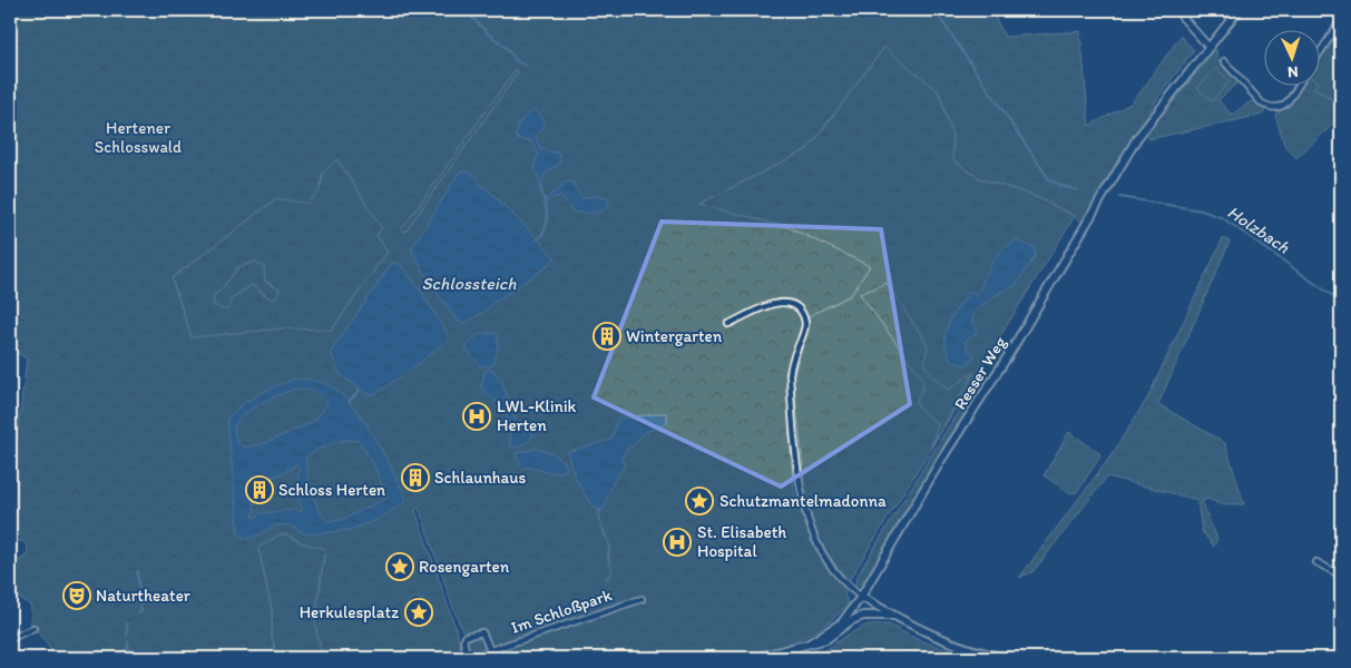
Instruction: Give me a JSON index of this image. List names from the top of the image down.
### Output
{
  "streets": {
    "main road": ["Resser Weg"],
    "street": ["Im Schloßpark"]
  },
  "water": ["Holzbach", "Schlossteich"],
  "parks": ["Hertener Schlosswald"],
  "places": {
    "building": ["Wintergarten", "Schlaunhaus", "Schloss Herten"],
    "hospital": ["LWL-Klinik Herten", "St. Elisabeth Hospital"],
    "place": ["Schutzmantelmadonna", "Rosengarten", "Herkulesplatz"],
    "theatre": ["Naturtheater"]
  },
  "north": "bottom"
}
